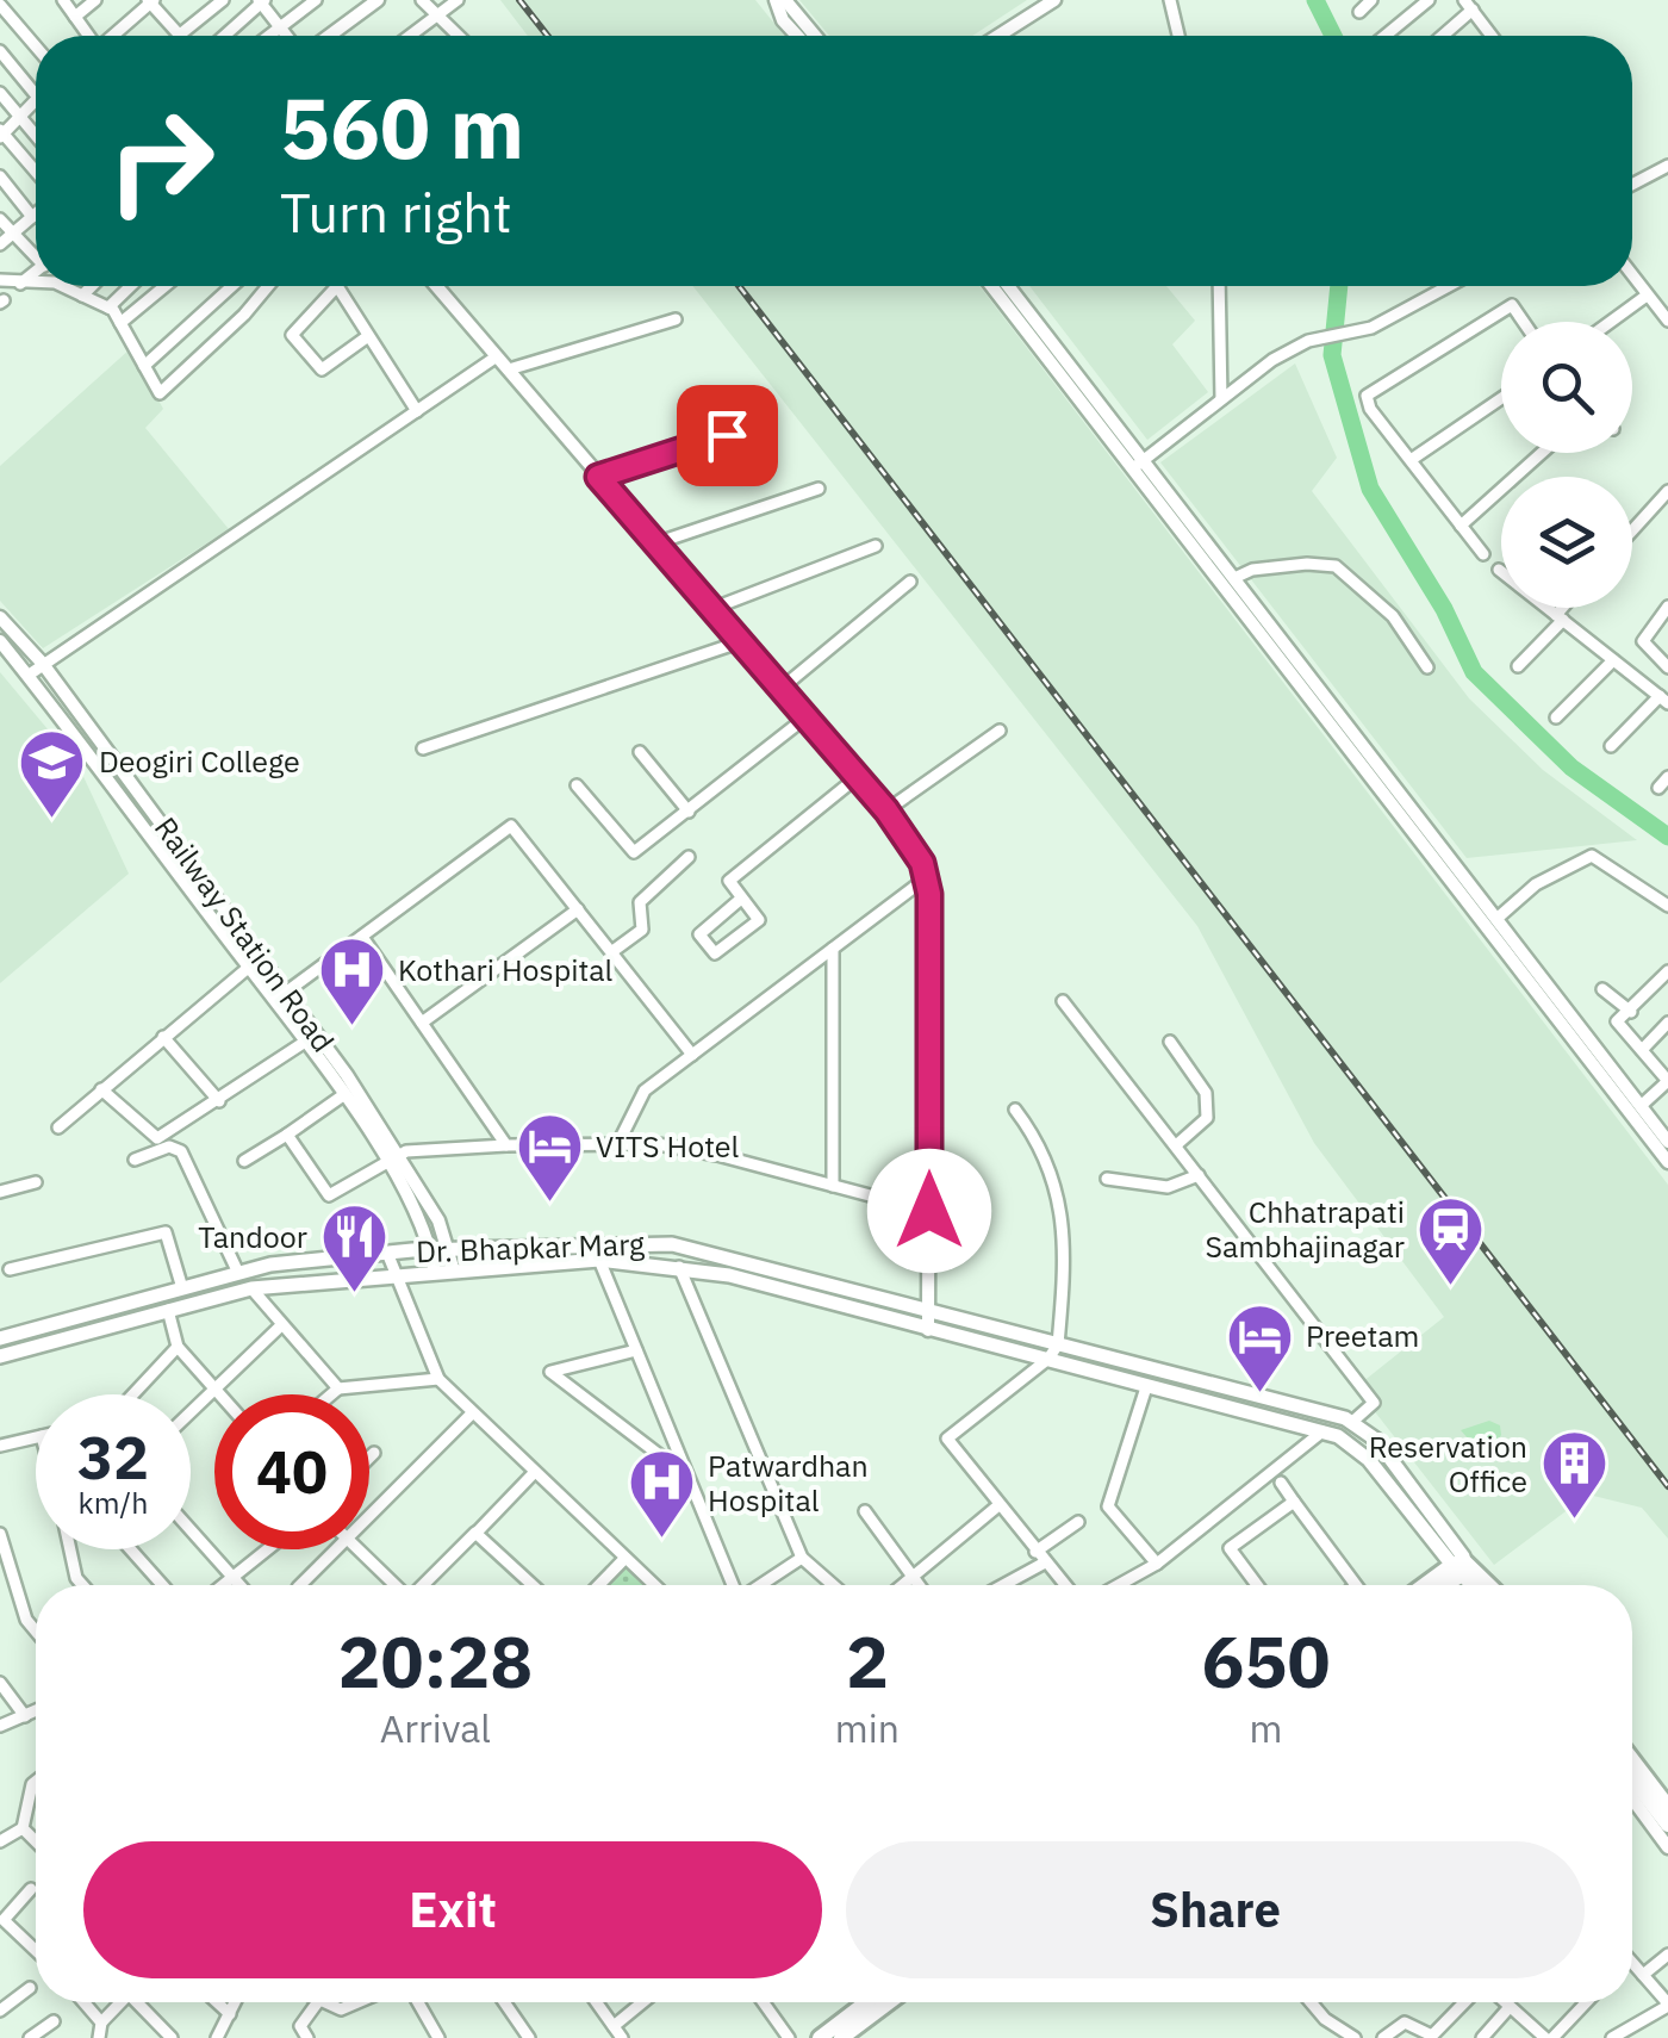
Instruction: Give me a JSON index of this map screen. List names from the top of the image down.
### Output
{
  "streets": {
    "main road": ["Dr. Bhapkar Marg"],
    "street": ["Railway Station Road"]
  },
  "crossings": [
    ["Railway Station Road", "Dr. Bhapkar Marg"]
  ],
  "places": {
    "school or university": ["Deogiri College"],
    "hospital": ["Kothari Hospital", "Patwardhan Hospital"],
    "hotel": ["VITS Hotel", "Preetam"],
    "station": ["Chhatrapati Sambhajinagar"],
    "restaurant": ["Tandoor"],
    "building": ["Reservation Office"]
  },
  "page": {
    "turn": ["560 m", "Turn right"],
    "speed": "32 km/h",
    "limit": "40",
    "eta": [
      "20:28",
      "Arrival",
      "2",
      "min",
      "650",
      "m"
    ],
    "buttons": ["Exit", "Share"]
  }
}
